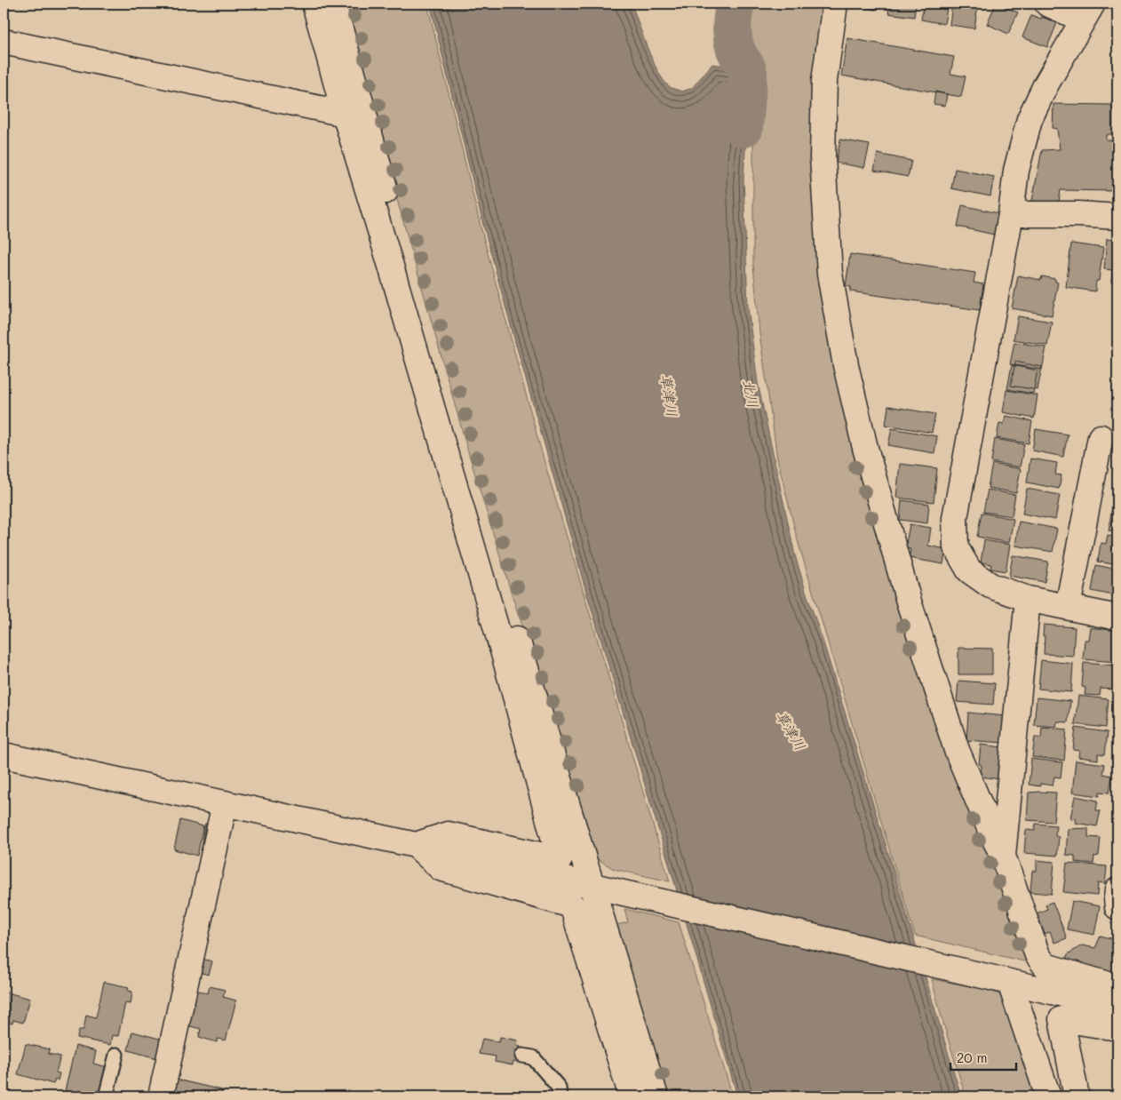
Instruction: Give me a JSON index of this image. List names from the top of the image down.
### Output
{
  "water": ["北川", "草津川"],
  "scale_bar": "20 m"
}
